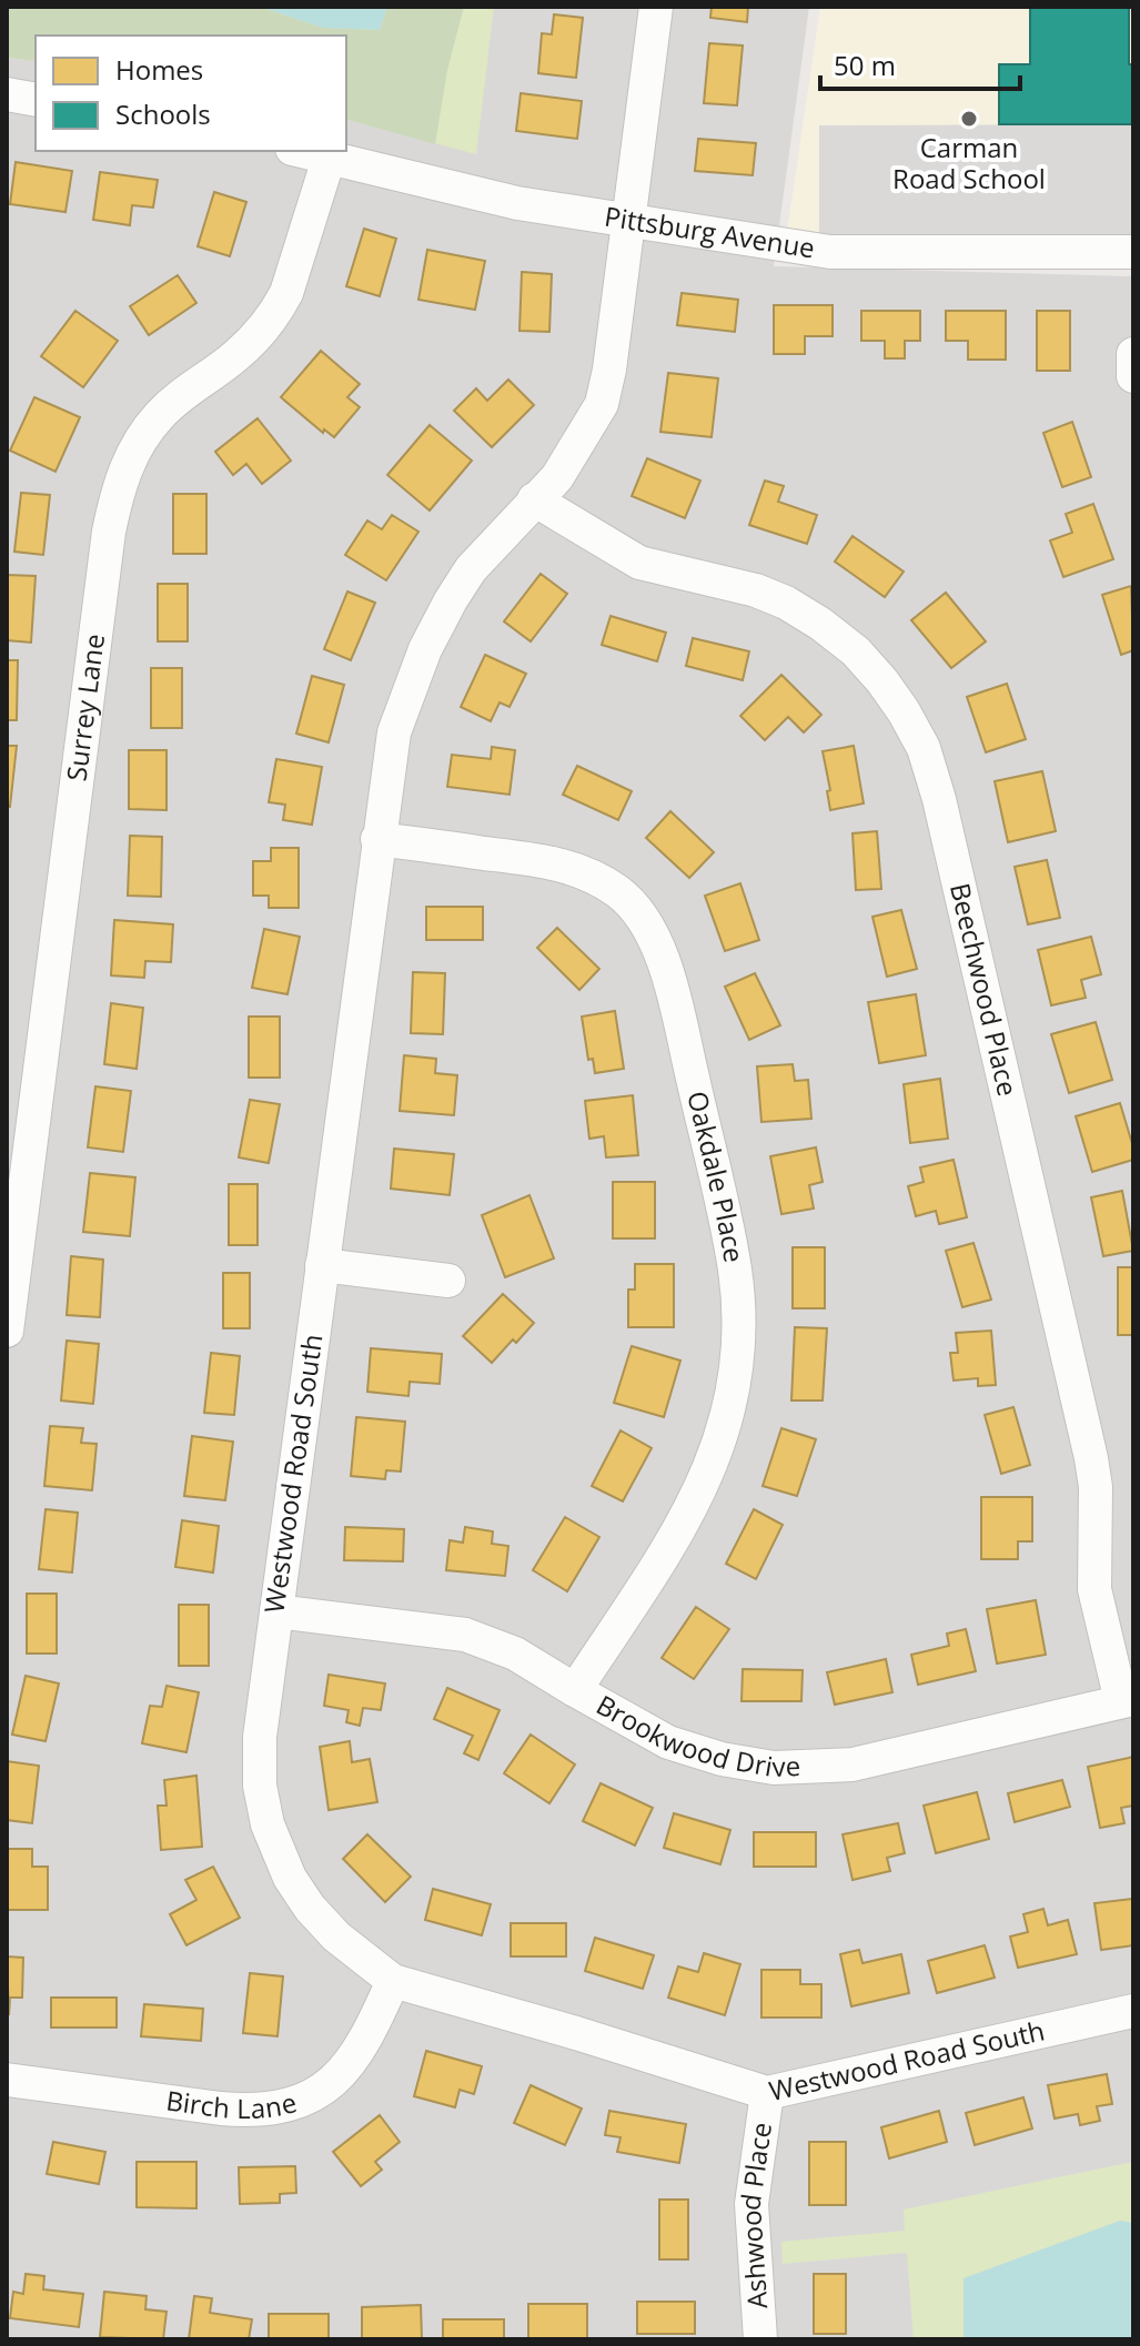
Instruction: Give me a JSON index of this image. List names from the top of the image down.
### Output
{
  "streets": {
    "street": [
      "Pittsburg Avenue",
      "Surrey Lane",
      "Beechwood Place",
      "Oakdale Place",
      "Westwood Road South",
      "Brookwood Drive",
      "Birch Lane",
      "Ashwood Place"
    ]
  },
  "crossings": [
    ["Pittsburg Avenue", "Surrey Lane"],
    ["Pittsburg Avenue", "Westwood Road South"],
    ["Beechwood Place", "Westwood Road South"],
    ["Beechwood Place", "Brookwood Drive"],
    ["Oakdale Place", "Westwood Road South"],
    ["Oakdale Place", "Brookwood Drive"],
    ["Westwood Road South", "Brookwood Drive"],
    ["Westwood Road South", "Birch Lane"],
    ["Westwood Road South", "Ashwood Place"]
  ],
  "places": ["Carman Road School"],
  "legend": ["Homes", "Schools"],
  "scale_bar": "50 m"
}
